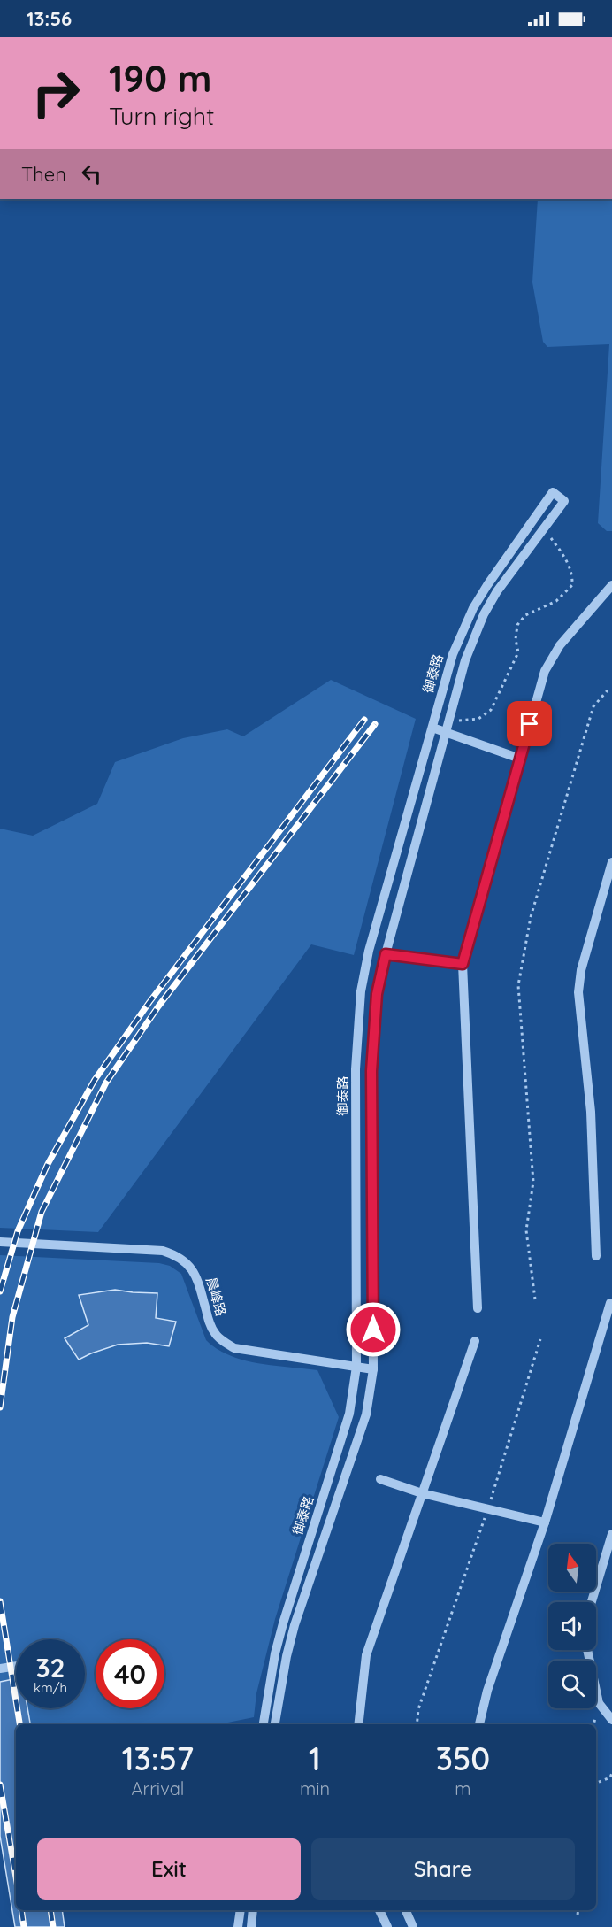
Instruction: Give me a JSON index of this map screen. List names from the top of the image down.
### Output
{
  "streets": {
    "street": ["御泰路", "晨峰路"]
  },
  "crossings": [
    ["御泰路", "晨峰路"]
  ],
  "north": "top",
  "page": {
    "status": "13:56",
    "turn": ["190 m", "Turn right"],
    "then": "Then",
    "speed": "32 km/h",
    "limit": "40",
    "eta": [
      "13:57",
      "Arrival",
      "1",
      "min",
      "350",
      "m"
    ],
    "buttons": ["Exit", "Share"]
  }
}
